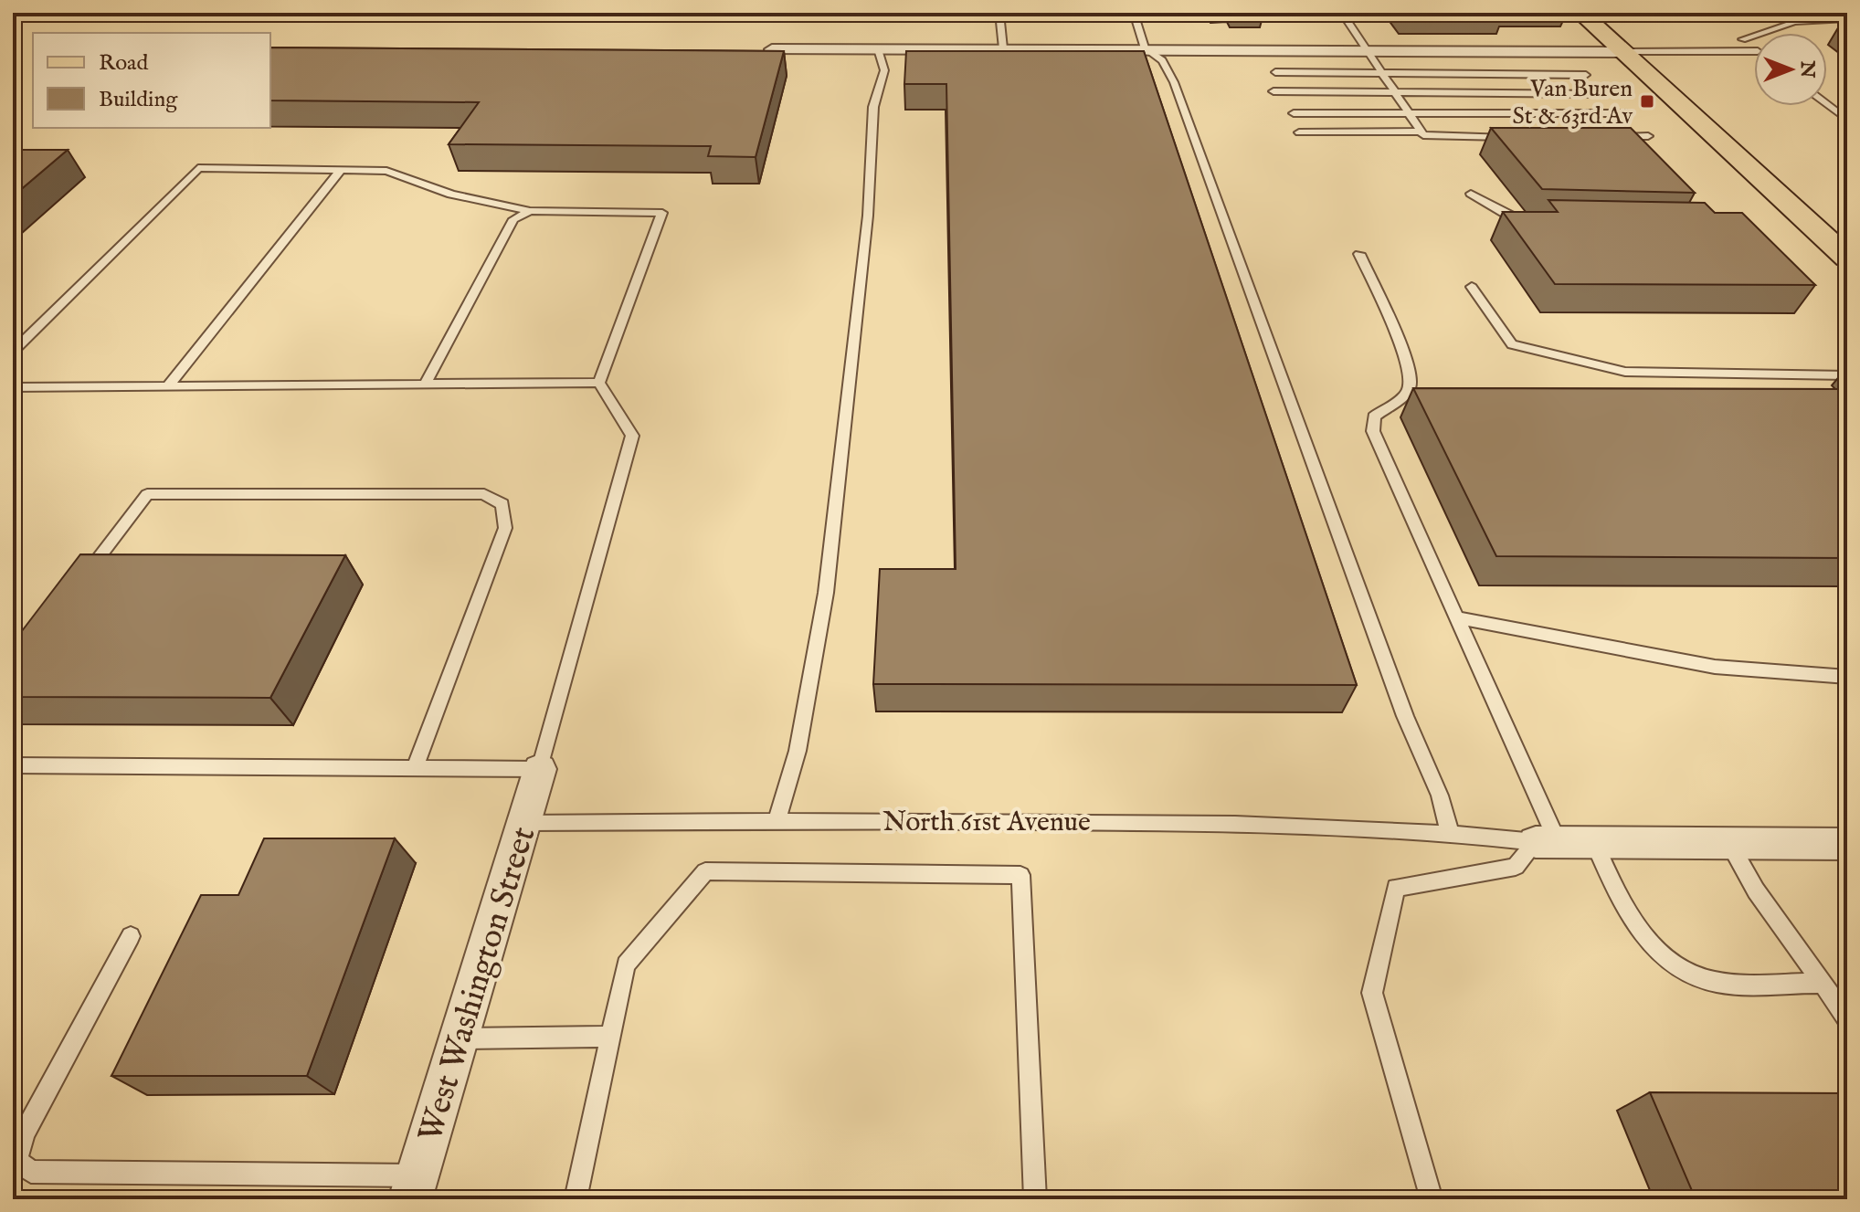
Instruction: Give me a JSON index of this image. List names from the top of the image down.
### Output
{
  "streets": {
    "street": ["West Washington Street"],
    "lane": ["North 61st Avenue"]
  },
  "crossings": [
    ["North 61st Avenue", "West Washington Street"]
  ],
  "places": {
    "transit": ["Van Buren St & 63rd Av"]
  },
  "legend": ["Road", "Building"],
  "north": "right"
}
